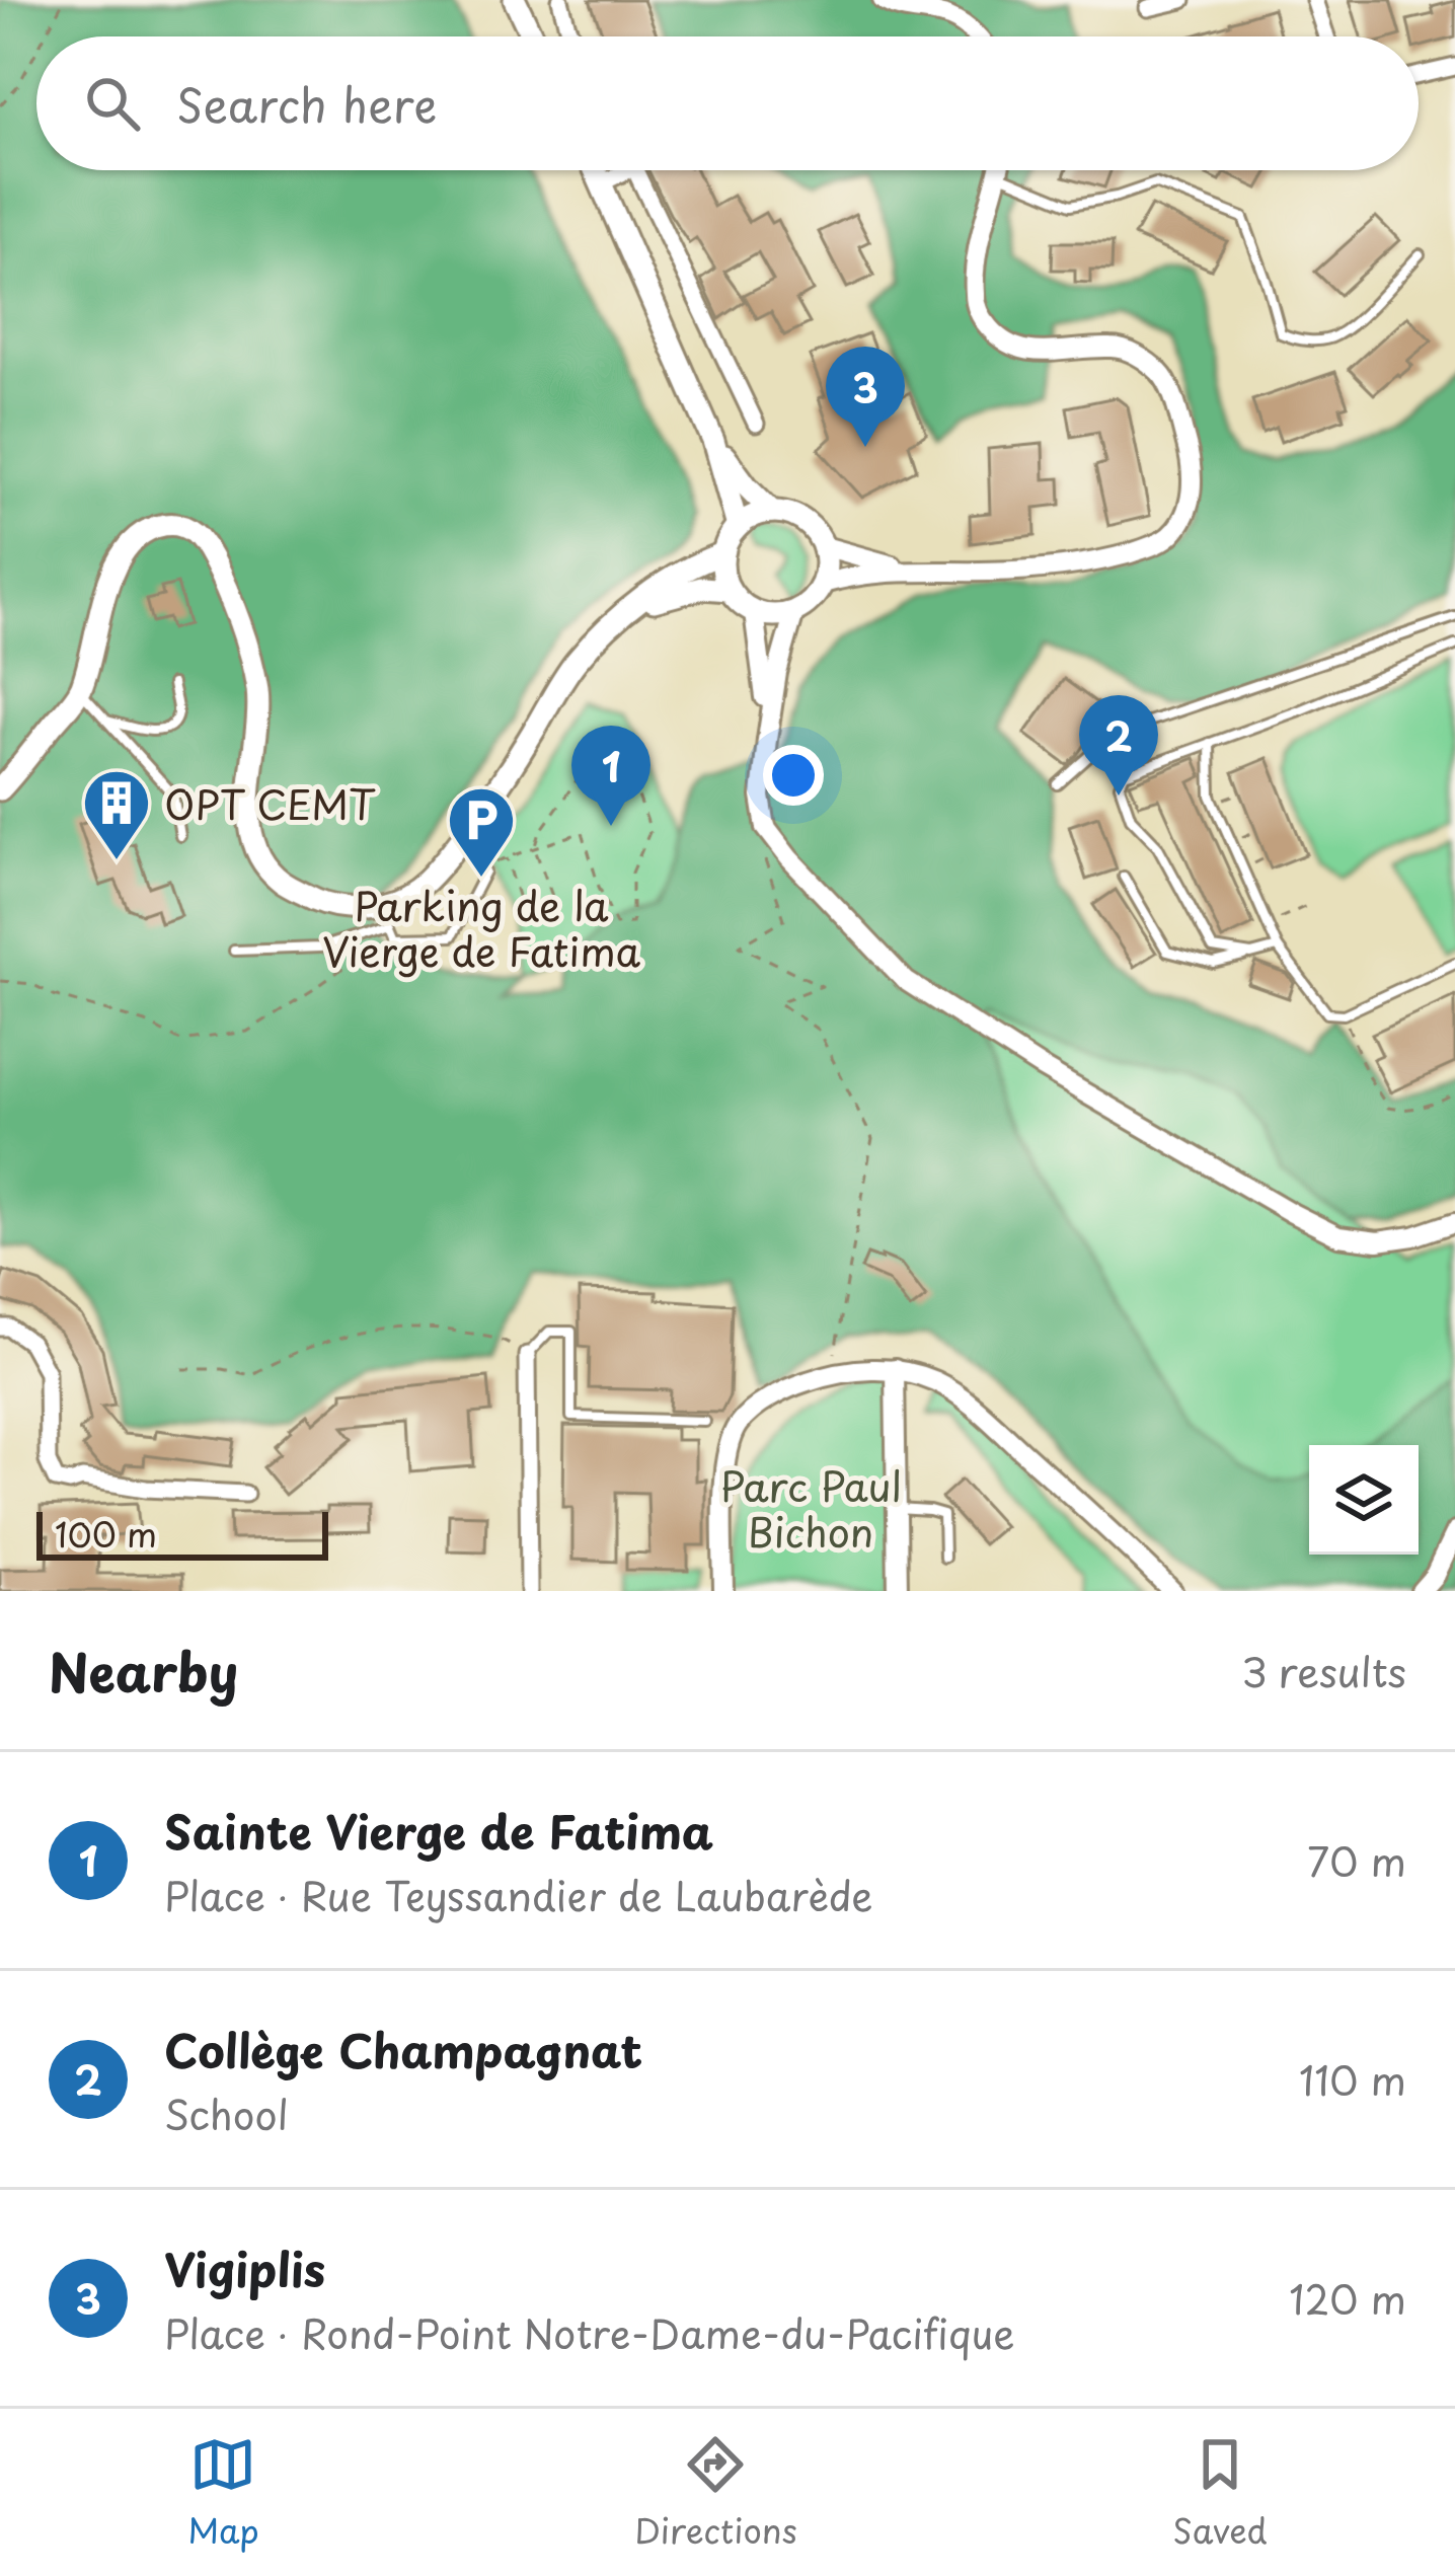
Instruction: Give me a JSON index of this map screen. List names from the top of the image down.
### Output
{
  "parks": ["Parc Paul Bichon"],
  "places": {
    "building": ["OPT CEMT"],
    "parking": ["Parking de la Vierge de Fatima"]
  },
  "scale_bar": "100 m",
  "page": {
    "search": "Search here",
    "pins": ["3", "2", "1"],
    "scale": "100 m",
    "heading": ["Nearby", "3 results"],
    "list": [
      {
        "mark": "1",
        "name": "Sainte Vierge de Fatima",
        "note": "Place · Rue Teyssandier de Laubarède",
        "value": "70 m"
      },
      {
        "mark": "2",
        "name": "Collège Champagnat",
        "note": "School",
        "value": "110 m"
      },
      {
        "mark": "3",
        "name": "Vigiplis",
        "note": "Place · Rond-Point Notre-Dame-du-Pacifique",
        "value": "120 m"
      }
    ],
    "nav": ["Map", "Directions", "Saved"]
  }
}
